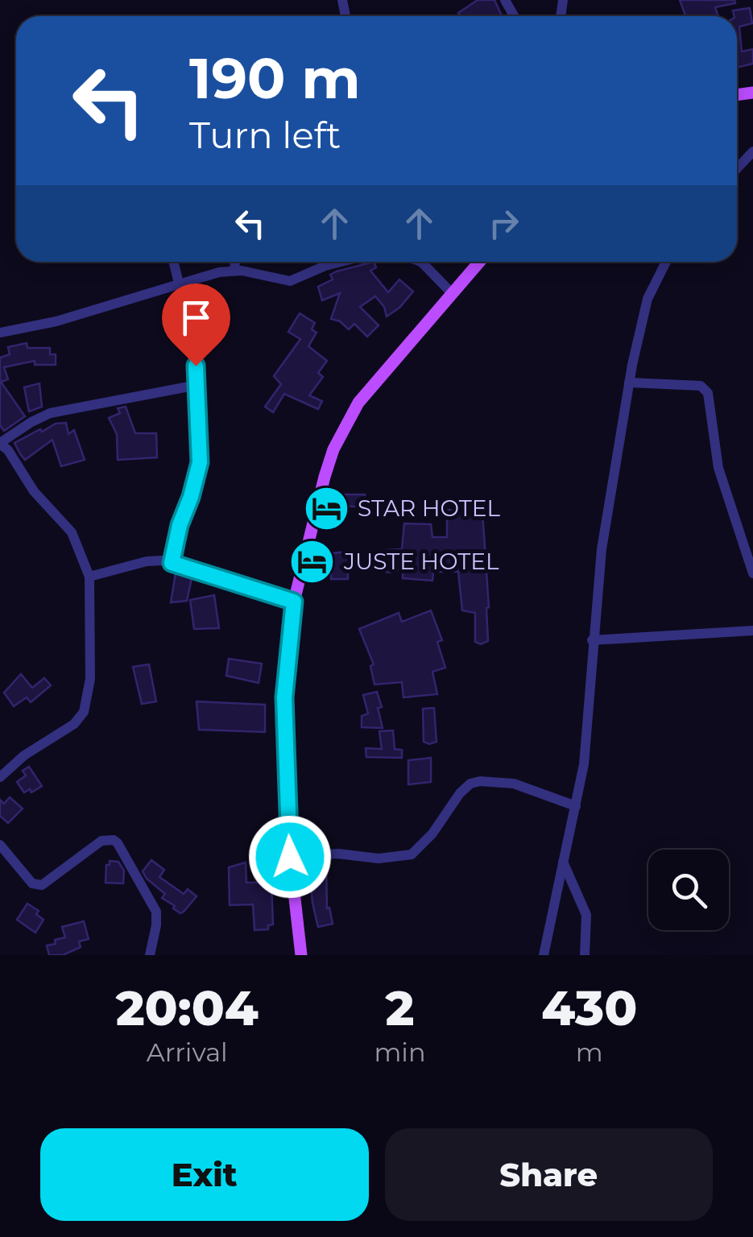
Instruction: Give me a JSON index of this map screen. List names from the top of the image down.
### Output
{
  "places": {
    "hotel": ["STAR HOTEL", "JUSTE HOTEL"]
  },
  "page": {
    "turn": ["190 m", "Turn left"],
    "eta": [
      "20:04",
      "Arrival",
      "2",
      "min",
      "430",
      "m"
    ],
    "buttons": ["Exit", "Share"]
  }
}
